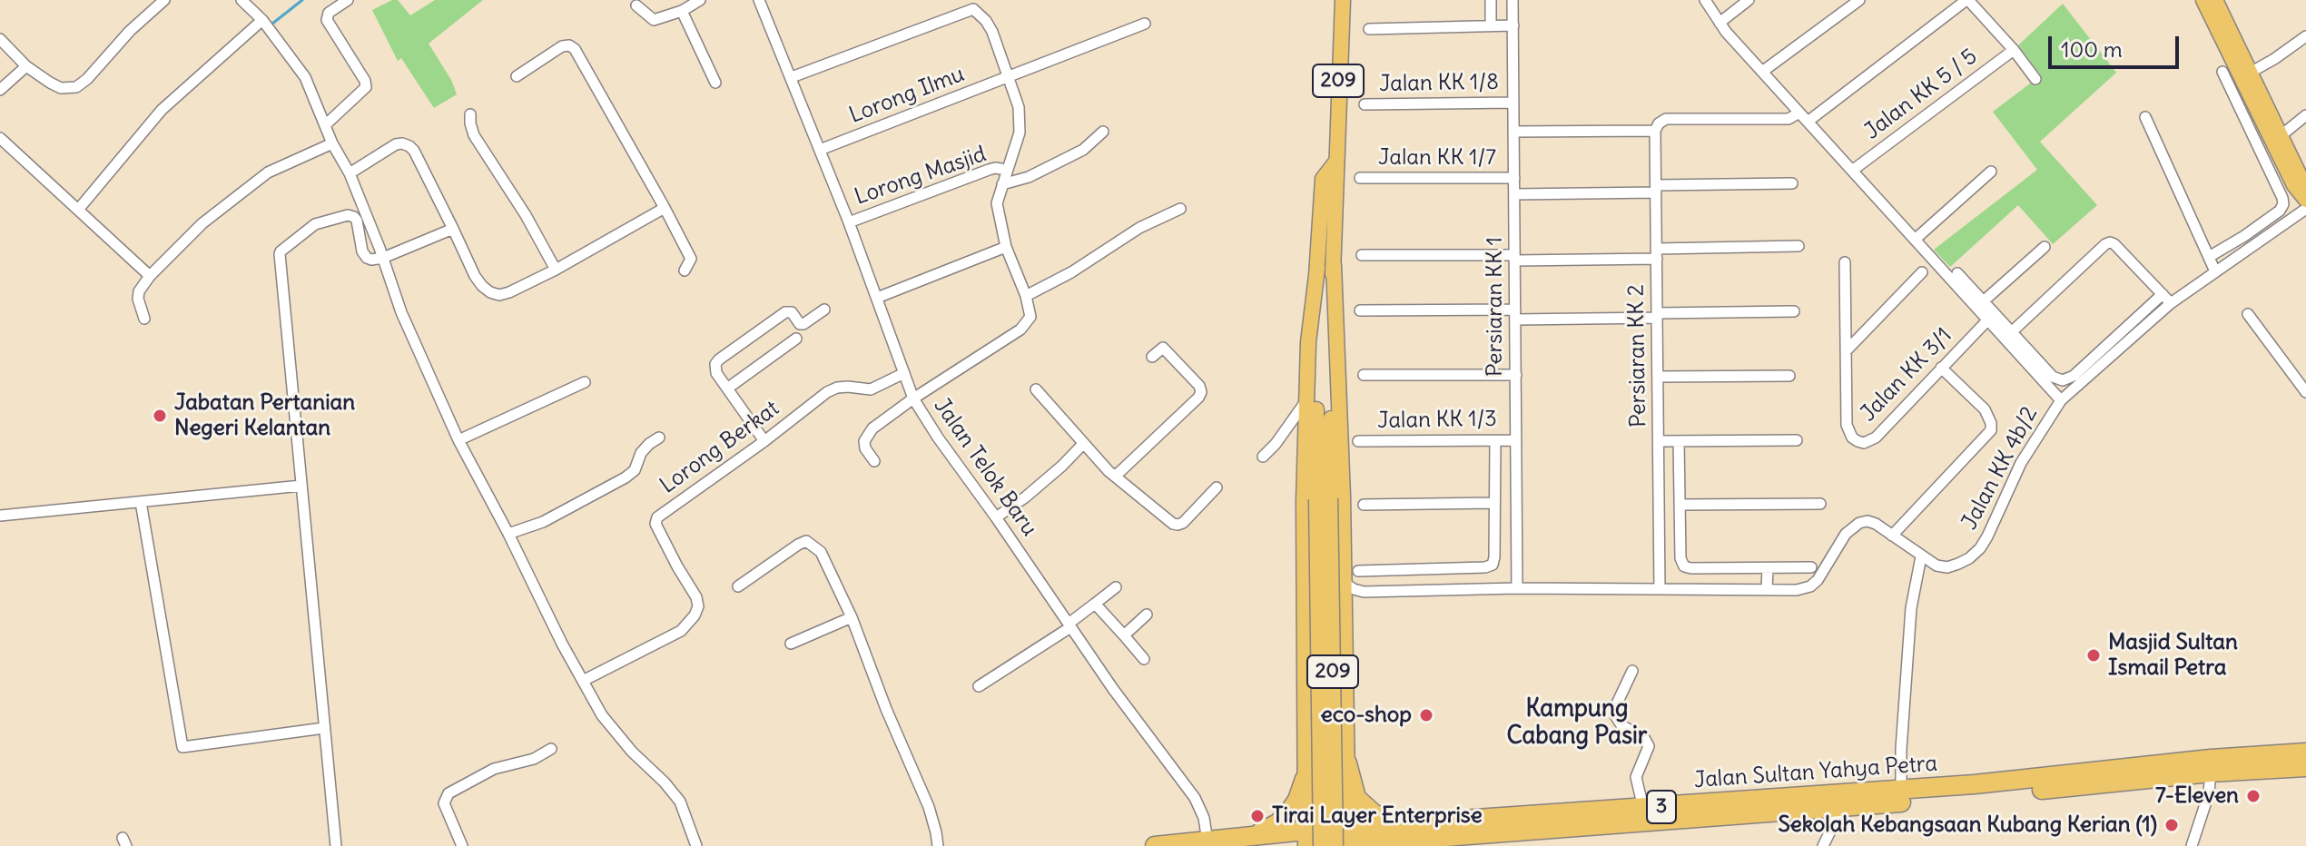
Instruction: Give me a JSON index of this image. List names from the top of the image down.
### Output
{
  "streets": {
    "highway": ["Jalan Sultan Yahya Petra", "3"],
    "main road": ["209"],
    "street": [
      "Jalan KK 1/8",
      "Jalan KK 5 / 5",
      "Lorong Ilmu",
      "Jalan KK 1/7",
      "Lorong Masjid",
      "Persiaran KK 1",
      "Persiaran KK 2",
      "Jalan KK 3/1",
      "Jalan KK 1/3",
      "Lorong Berkat",
      "Jalan Telok Baru",
      "Jalan KK 4b/2"
    ]
  },
  "crossings": [
    ["209", "Jalan Sultan Yahya Petra"],
    ["Jalan KK 1/8", "Persiaran KK 1"],
    ["Lorong Ilmu", "Jalan Telok Baru"],
    ["Jalan KK 1/7", "Persiaran KK 1"],
    ["Lorong Masjid", "Jalan Telok Baru"],
    ["Persiaran KK 1", "Jalan KK 1/3"],
    ["Persiaran KK 1", "Jalan KK 4b/2"],
    ["Persiaran KK 2", "Jalan KK 4b/2"],
    ["Lorong Berkat", "Jalan Telok Baru"],
    ["Jalan Telok Baru", "Jalan Sultan Yahya Petra"]
  ],
  "districts": ["Kampung Cabang Pasir"],
  "places": [
    "Jabatan Pertanian Negeri Kelantan",
    "Masjid Sultan Ismail Petra",
    "eco-shop",
    "7-Eleven",
    "Tirai Layer Enterprise",
    "Sekolah Kebangsaan Kubang Kerian (1)"
  ],
  "scale_bar": "100 m"
}
